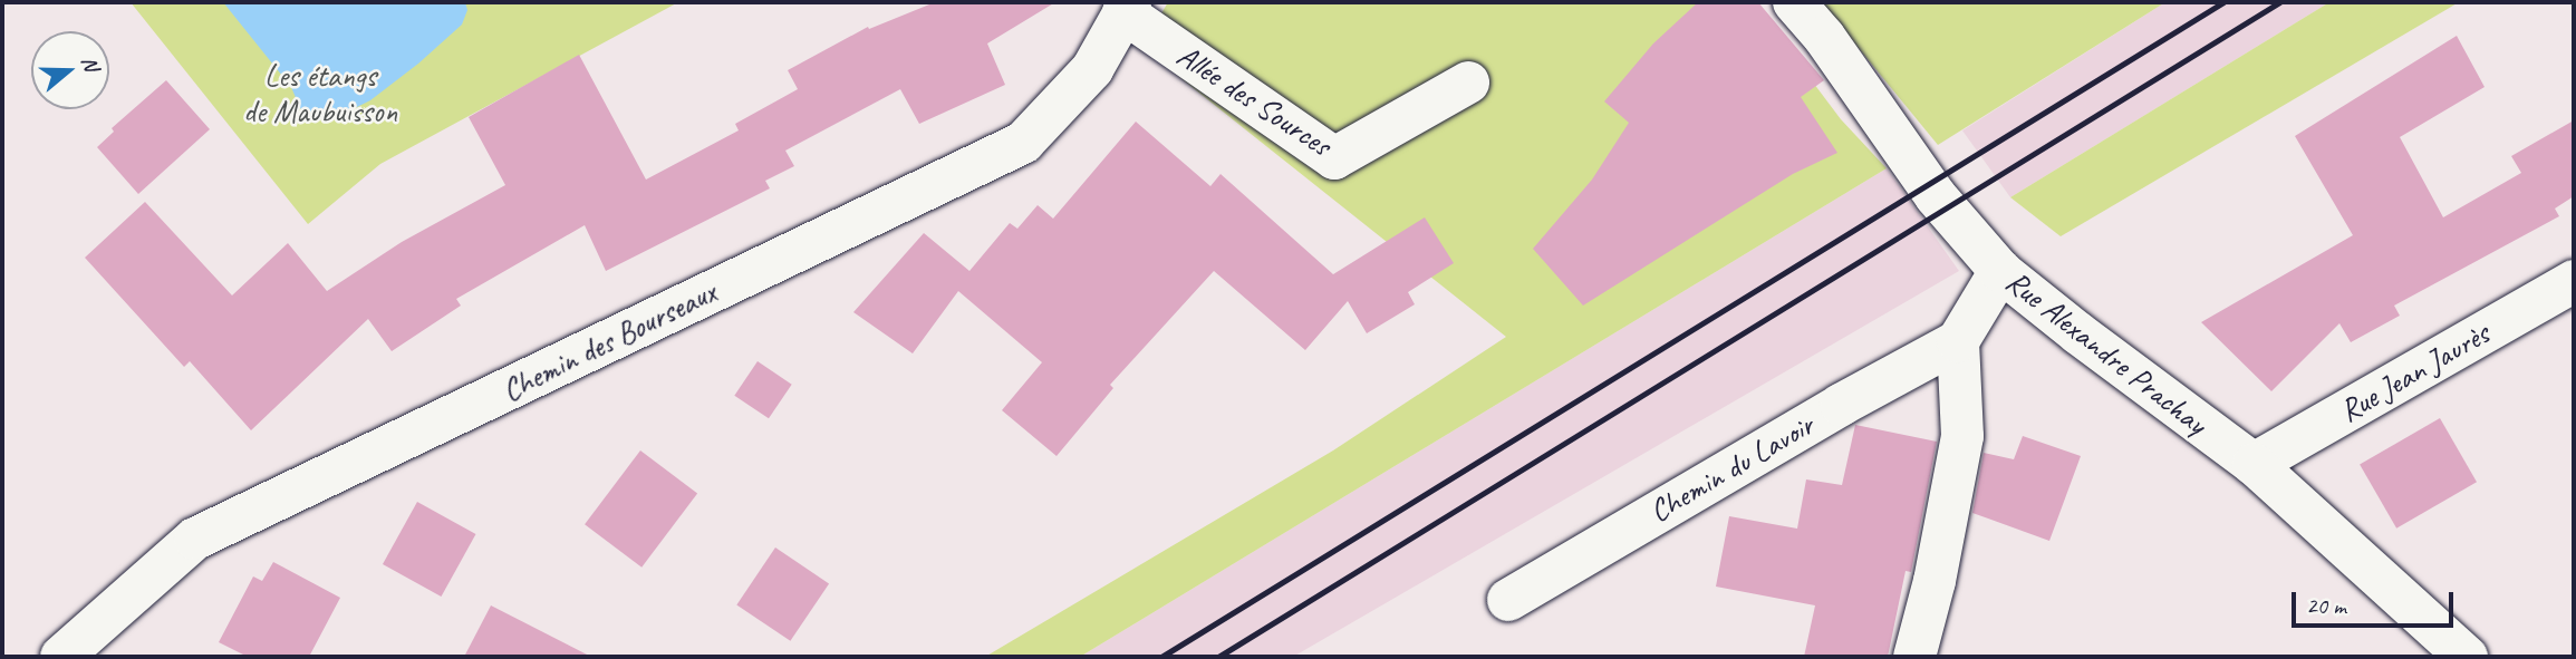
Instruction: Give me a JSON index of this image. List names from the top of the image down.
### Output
{
  "streets": {
    "street": [
      "Allée des Sources",
      "Chemin des Bourseaux",
      "Rue Alexandre Prachay",
      "Rue Jean Jaurès",
      "Chemin du Lavoir"
    ]
  },
  "crossings": [
    ["Allée des Sources", "Chemin des Bourseaux"],
    ["Rue Alexandre Prachay", "Rue Jean Jaurès"]
  ],
  "parks": ["Les étangs de Maubuisson"],
  "scale_bar": "20 m",
  "north": "right"
}
